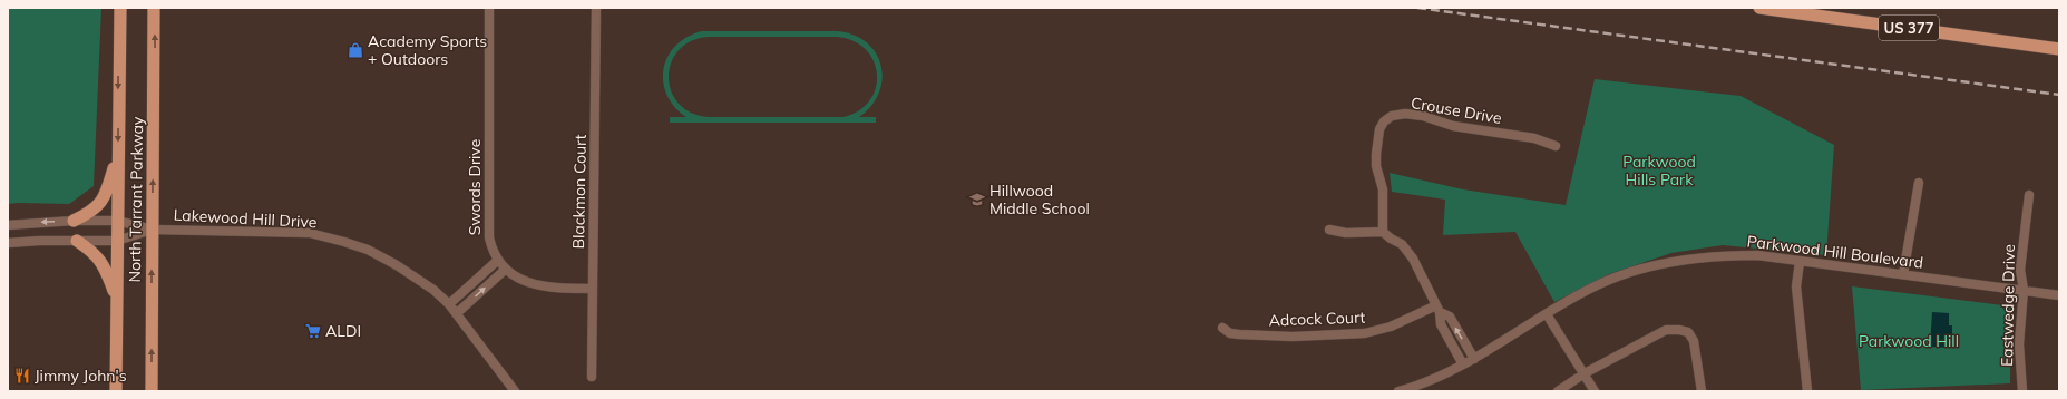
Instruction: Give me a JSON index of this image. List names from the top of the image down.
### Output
{
  "streets": {
    "main road": ["US 377", "North Tarrant Parkway"],
    "street": [
      "Crouse Drive",
      "Swords Drive",
      "Blackmon Court",
      "Lakewood Hill Drive",
      "Parkwood Hill Boulevard",
      "Eastwedge Drive",
      "Adcock Court"
    ]
  },
  "crossings": [
    ["Swords Drive", "Blackmon Court"],
    ["North Tarrant Parkway", "Lakewood Hill Drive"],
    ["Parkwood Hill Boulevard", "Eastwedge Drive"]
  ],
  "parks": ["Parkwood Hills Park", "Parkwood Hill"],
  "places": {
    "shop": ["Academy Sports + Outdoors"],
    "school or university": ["Hillwood Middle School"],
    "supermarket": ["ALDI"],
    "restaurant": ["Jimmy John's"]
  }
}
